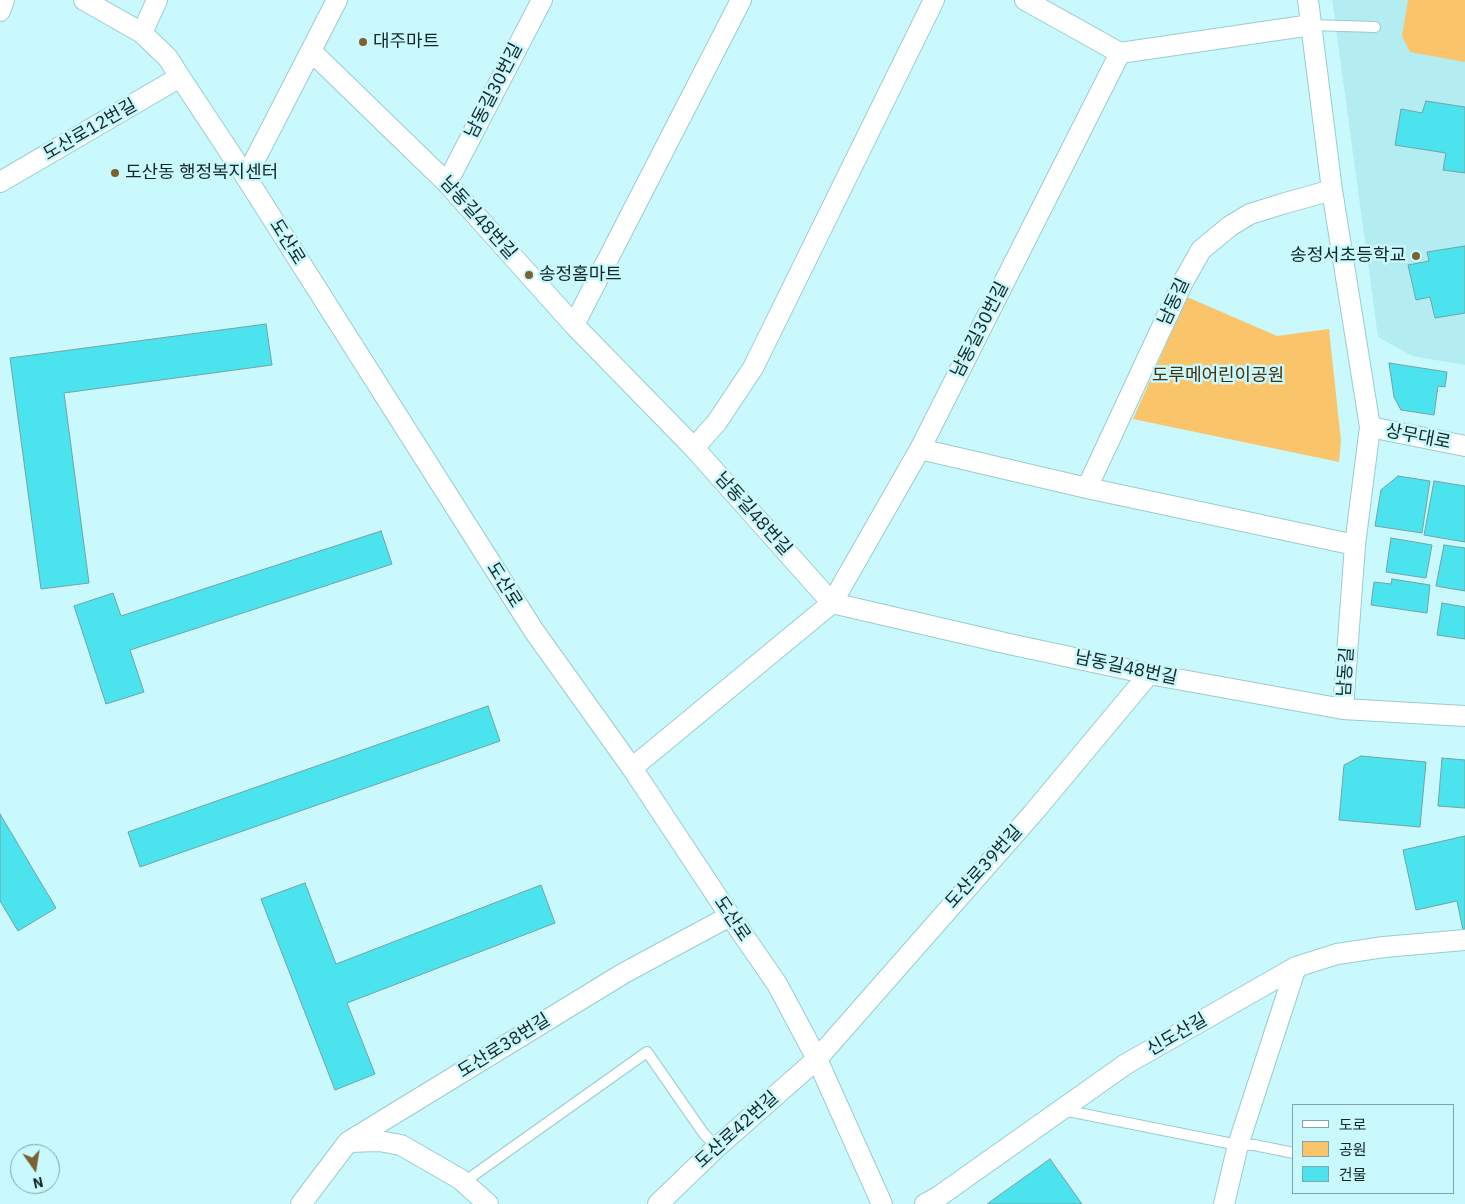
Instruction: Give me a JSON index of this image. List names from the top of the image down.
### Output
{
  "streets": {
    "street": [
      "남동길30번길",
      "도산로12번길",
      "남동길48번길",
      "도산로",
      "남동길",
      "상무대로",
      "도산로39번길",
      "신도산길",
      "도산로38번길",
      "도산로42번길"
    ]
  },
  "crossings": [
    ["남동길30번길", "남동길48번길"],
    ["도산로12번길", "도산로"],
    ["남동길48번길", "남동길"],
    ["남동길48번길", "도산로39번길"],
    ["도산로", "도산로39번길"],
    ["도산로", "도산로38번길"],
    ["도산로", "도산로42번길"],
    ["남동길", "상무대로"],
    ["도산로39번길", "도산로42번길"]
  ],
  "parks": ["도루메어린이공원"],
  "places": [
    "대주마트",
    "도산동 행정복지센터",
    "송정서초등학교",
    "송정홈마트"
  ],
  "legend": ["도로", "공원", "건물"],
  "north": "bottom"
}
